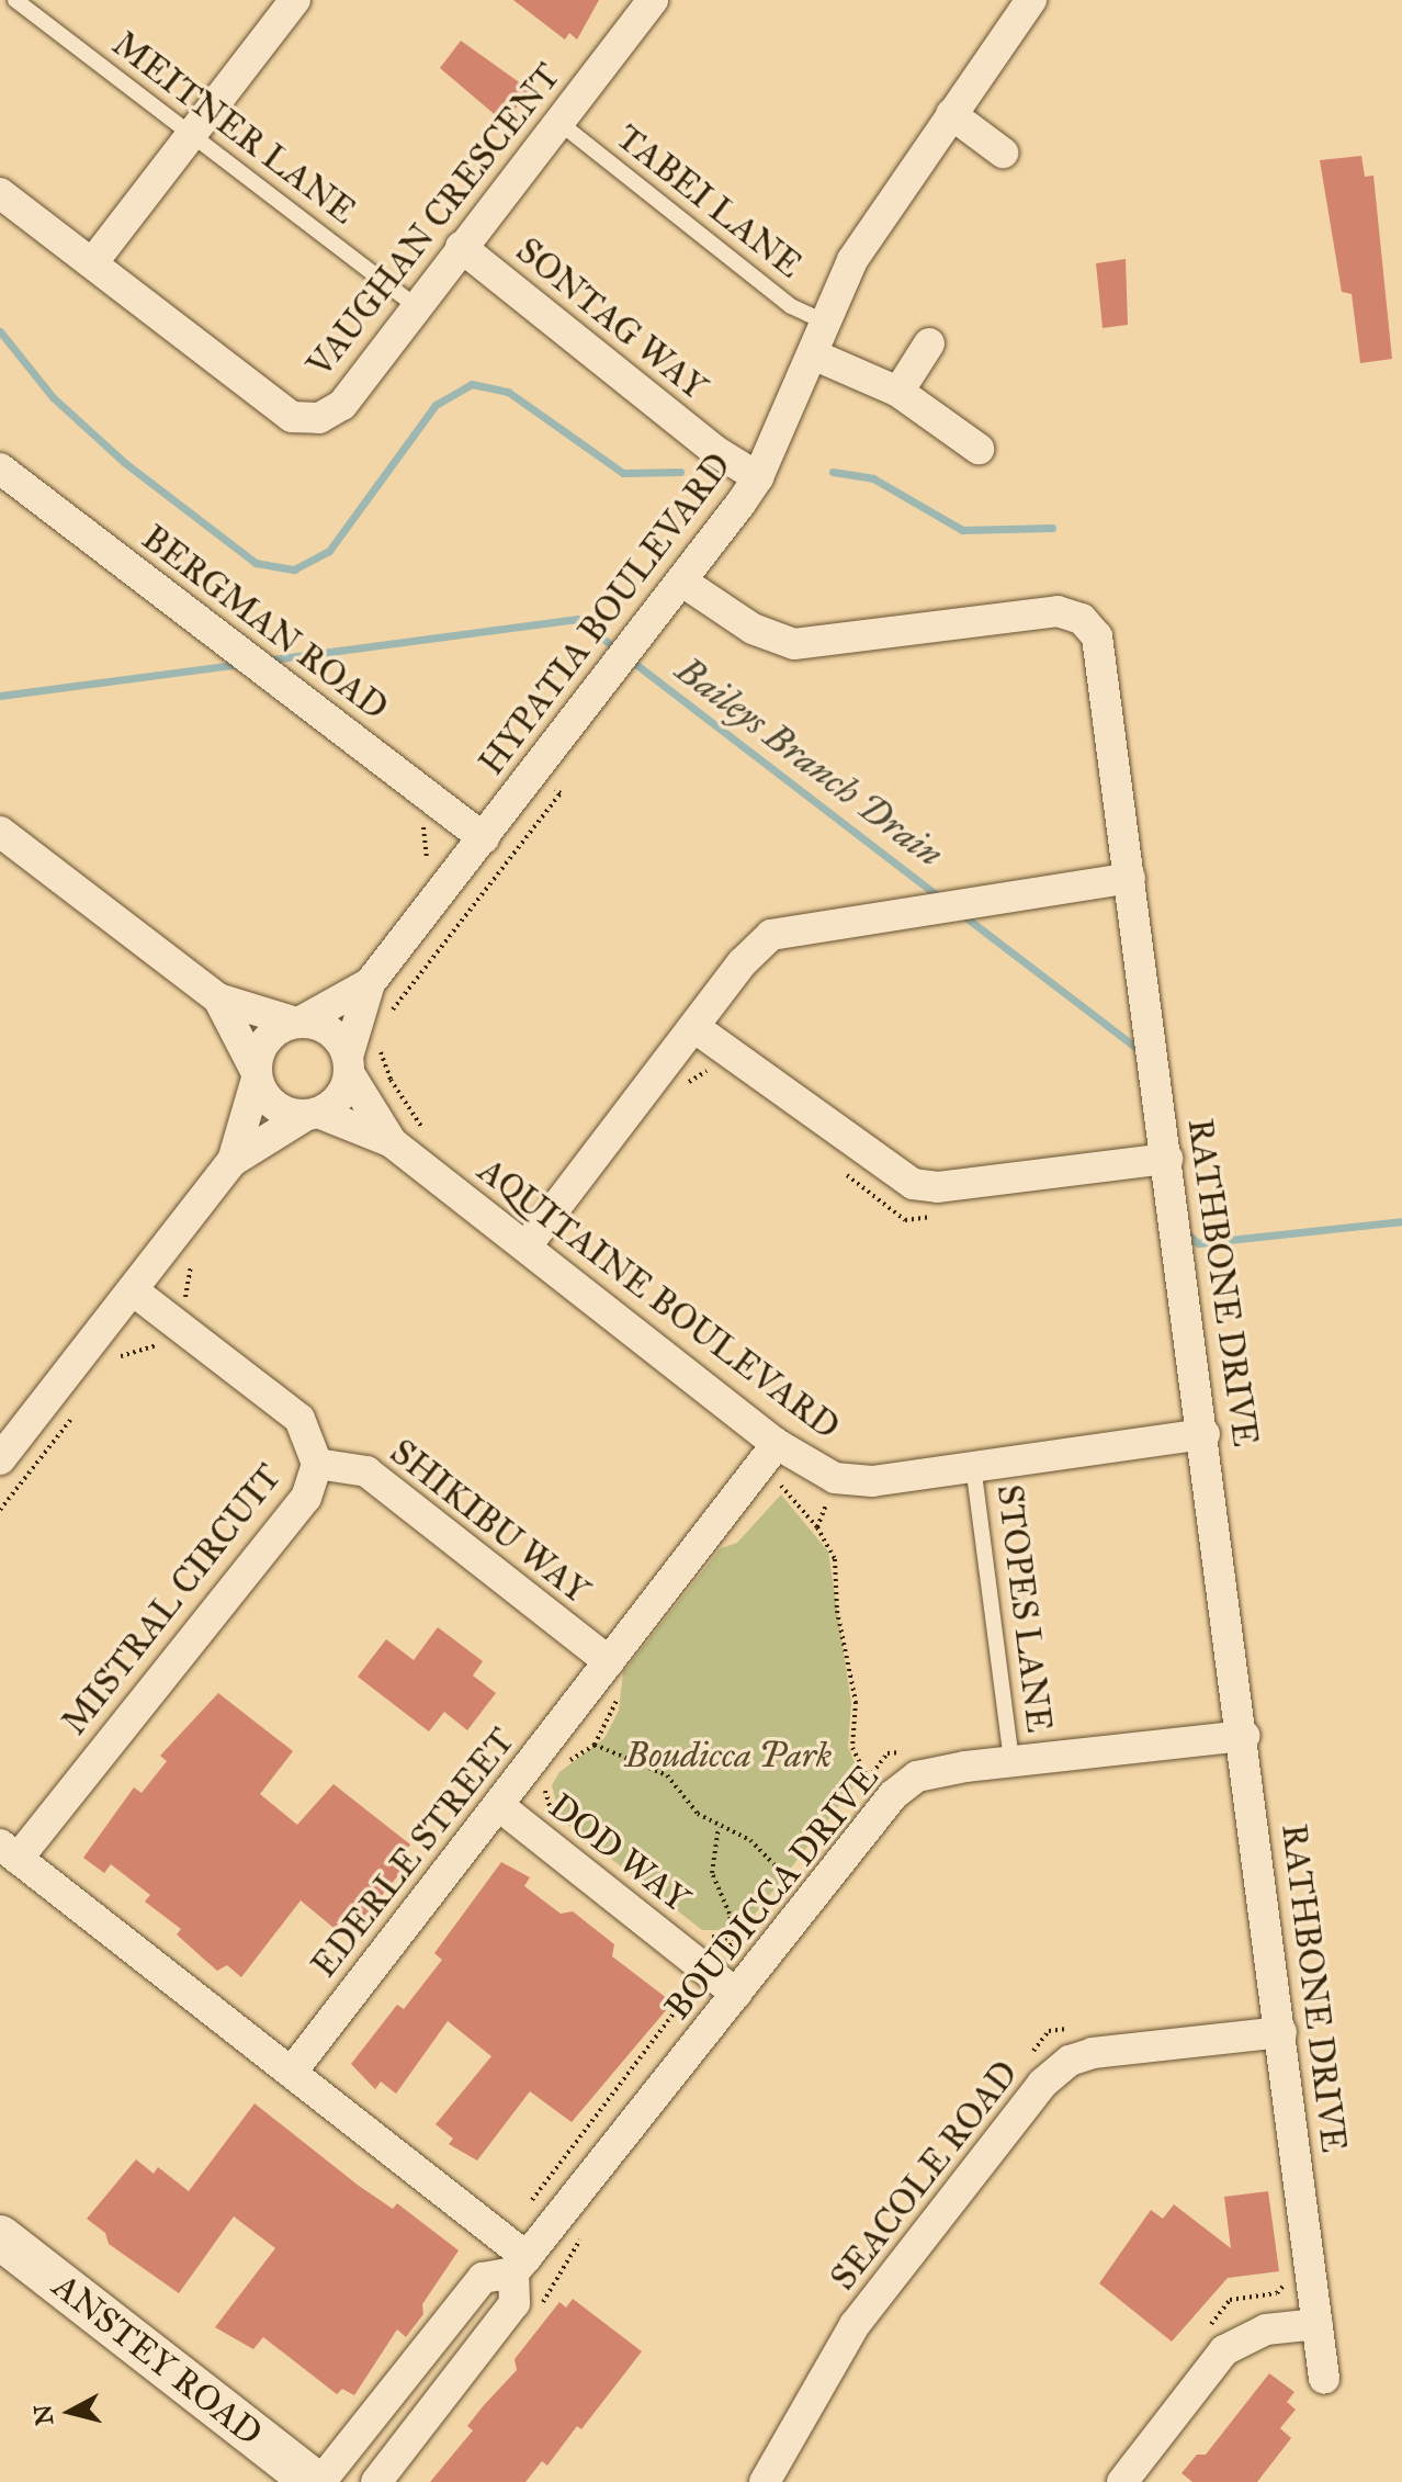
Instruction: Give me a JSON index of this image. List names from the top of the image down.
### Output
{
  "streets": {
    "street": [
      "VAUGHAN CRESCENT",
      "SONTAG WAY",
      "HYPATIA BOULEVARD",
      "BERGMAN ROAD",
      "RATHBONE DRIVE",
      "AQUITAINE BOULEVARD",
      "SHIKIBU WAY",
      "MISTRAL CIRCUIT",
      "EDERLE STREET",
      "DOD WAY",
      "BOUDICCA DRIVE",
      "SEACOLE ROAD",
      "ANSTEY ROAD"
    ],
    "lane": ["MEITNER LANE", "TABEI LANE", "STOPES LANE"]
  },
  "crossings": [
    ["MEITNER LANE", "VAUGHAN CRESCENT"],
    ["TABEI LANE", "VAUGHAN CRESCENT"],
    ["TABEI LANE", "HYPATIA BOULEVARD"],
    ["VAUGHAN CRESCENT", "SONTAG WAY"],
    ["SONTAG WAY", "HYPATIA BOULEVARD"],
    ["HYPATIA BOULEVARD", "BERGMAN ROAD"],
    ["HYPATIA BOULEVARD", "RATHBONE DRIVE"],
    ["RATHBONE DRIVE", "AQUITAINE BOULEVARD"],
    ["RATHBONE DRIVE", "BOUDICCA DRIVE"],
    ["RATHBONE DRIVE", "SEACOLE ROAD"],
    ["AQUITAINE BOULEVARD", "STOPES LANE"],
    ["AQUITAINE BOULEVARD", "EDERLE STREET"],
    ["SHIKIBU WAY", "MISTRAL CIRCUIT"],
    ["SHIKIBU WAY", "EDERLE STREET"],
    ["STOPES LANE", "BOUDICCA DRIVE"],
    ["EDERLE STREET", "DOD WAY"],
    ["DOD WAY", "BOUDICCA DRIVE"],
    ["BOUDICCA DRIVE", "ANSTEY ROAD"]
  ],
  "water": ["Baileys Branch Drain"],
  "parks": ["Boudicca Park"],
  "north": "left"
}
